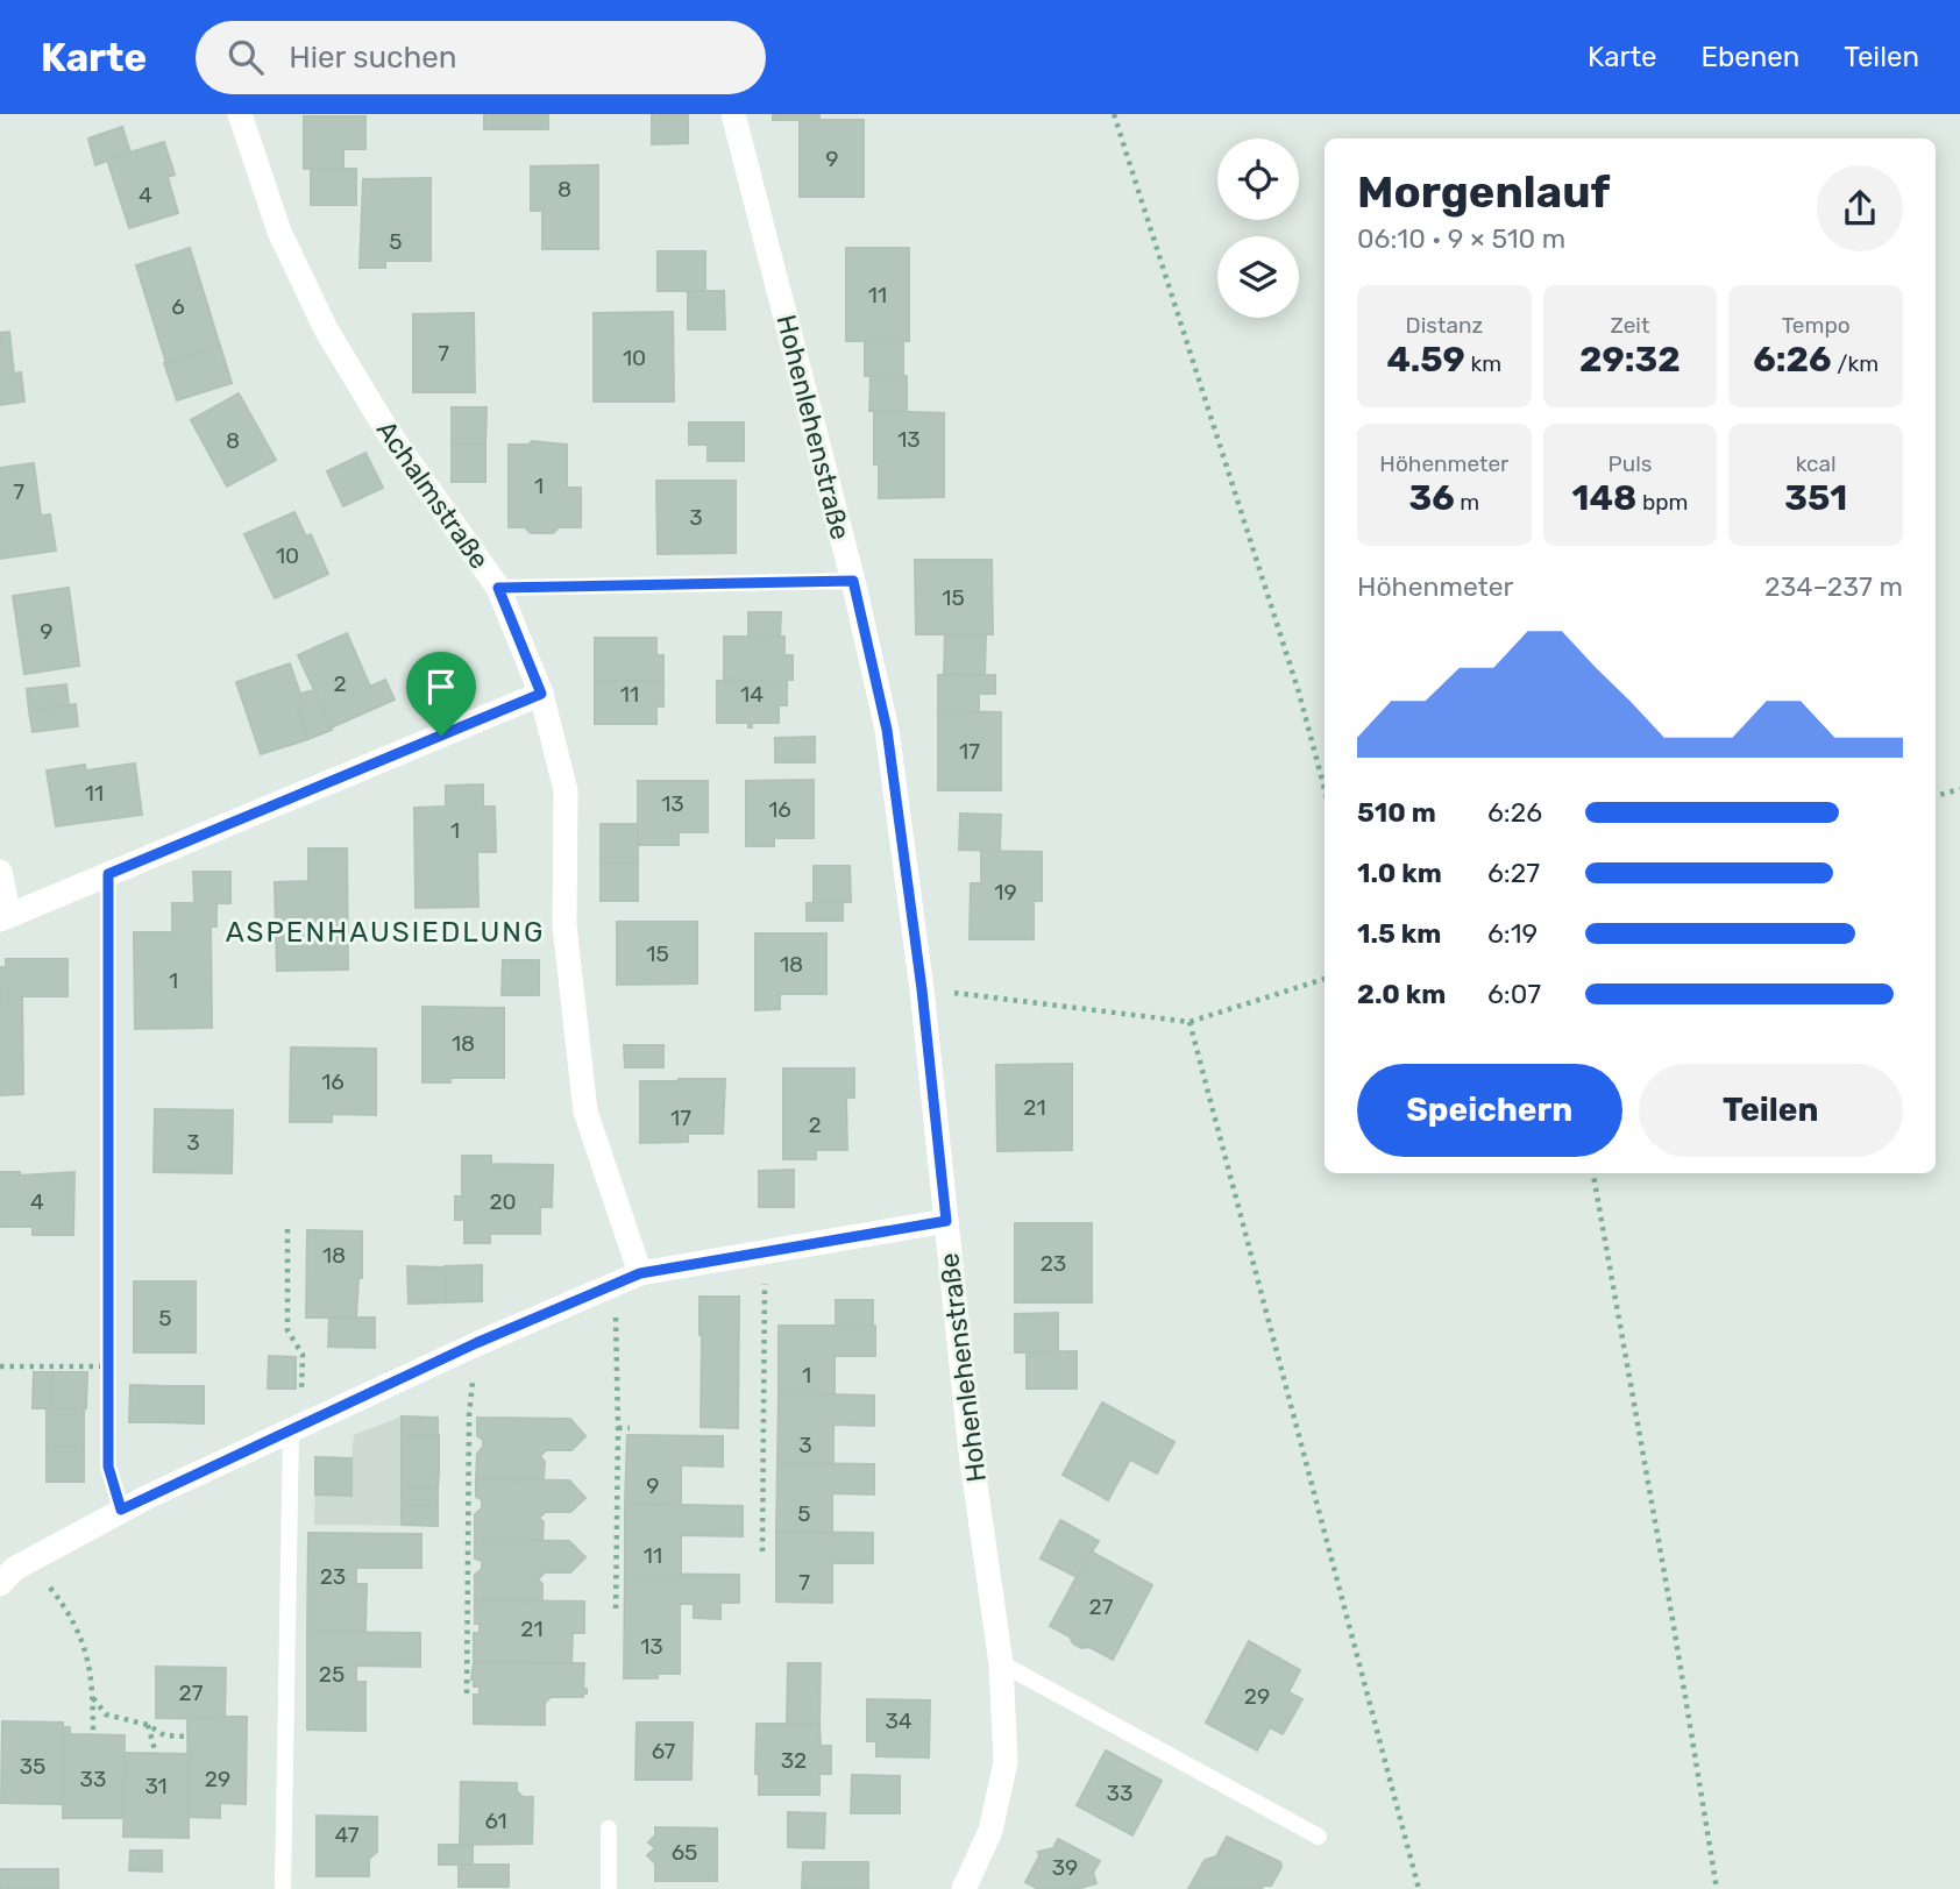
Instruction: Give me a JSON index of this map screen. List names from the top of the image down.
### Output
{
  "streets": {
    "street": ["Hohenlehenstraße", "Achalmstraße"]
  },
  "districts": ["ASPENHAUSIEDLUNG"],
  "house_numbers": [
    "9",
    "8",
    "4",
    "5",
    "11",
    "6",
    "7",
    "10",
    "13",
    "8",
    "1",
    "7",
    "3",
    "10",
    "15",
    "9",
    "2",
    "11",
    "14",
    "17",
    "11",
    "13",
    "16",
    "1",
    "19",
    "15",
    "18",
    "1",
    "18",
    "16",
    "21",
    "17",
    "2",
    "3",
    "4",
    "20",
    "18",
    "23",
    "5",
    "1",
    "3",
    "9",
    "5",
    "11",
    "23",
    "7",
    "27",
    "21",
    "13",
    "25",
    "27",
    "29",
    "34",
    "67",
    "32",
    "35",
    "33",
    "29",
    "31",
    "33",
    "61",
    "47",
    "65",
    "39"
  ],
  "page": {
    "header": "Karte",
    "search": "Hier suchen",
    "nav": ["Karte", "Ebenen", "Teilen"],
    "heading": ["Morgenlauf", "06:10 · 9 × 510 m"],
    "stats": [
      ["Distanz", "4.59 km"],
      ["Zeit", "29:32"],
      ["Tempo", "6:26 /km"],
      ["Höhenmeter", "36 m"],
      ["Puls", "148 bpm"],
      ["kcal", "351"]
    ],
    "chart": ["Höhenmeter", "234–237 m"],
    "list": [
      {
        "name": "510 m",
        "note": "6:26"
      },
      {
        "name": "1.0 km",
        "note": "6:27"
      },
      {
        "name": "1.5 km",
        "note": "6:19"
      },
      {
        "name": "2.0 km",
        "note": "6:07"
      }
    ],
    "buttons": ["Speichern", "Teilen"]
  }
}
